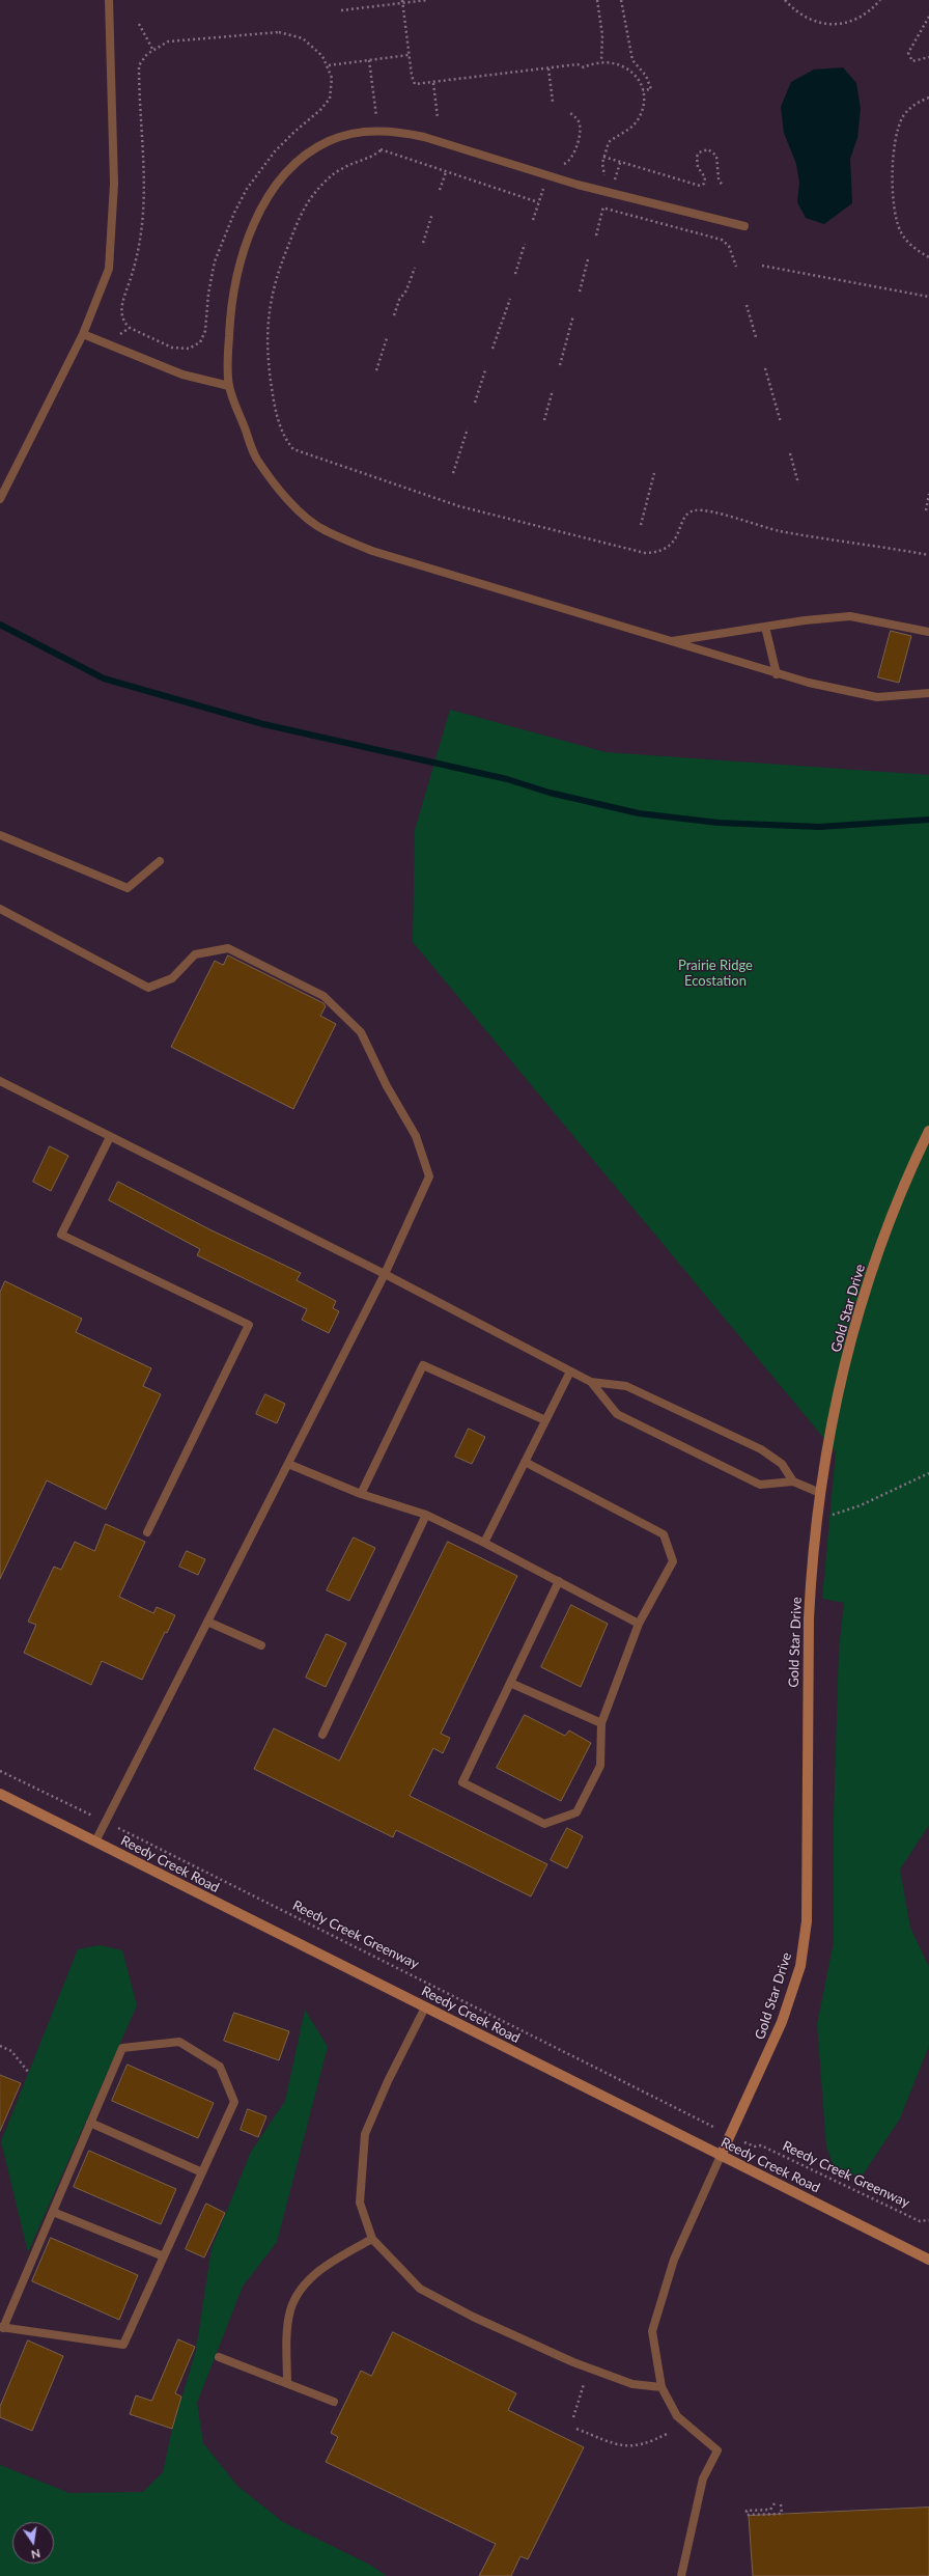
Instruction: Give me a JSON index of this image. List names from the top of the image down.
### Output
{
  "streets": {
    "street": ["Gold Star Drive", "Reedy Creek Road"],
    "path": ["Reedy Creek Greenway"]
  },
  "crossings": [
    ["Gold Star Drive", "Reedy Creek Road"]
  ],
  "parks": ["Prairie Ridge Ecostation"],
  "north": "bottom"
}
